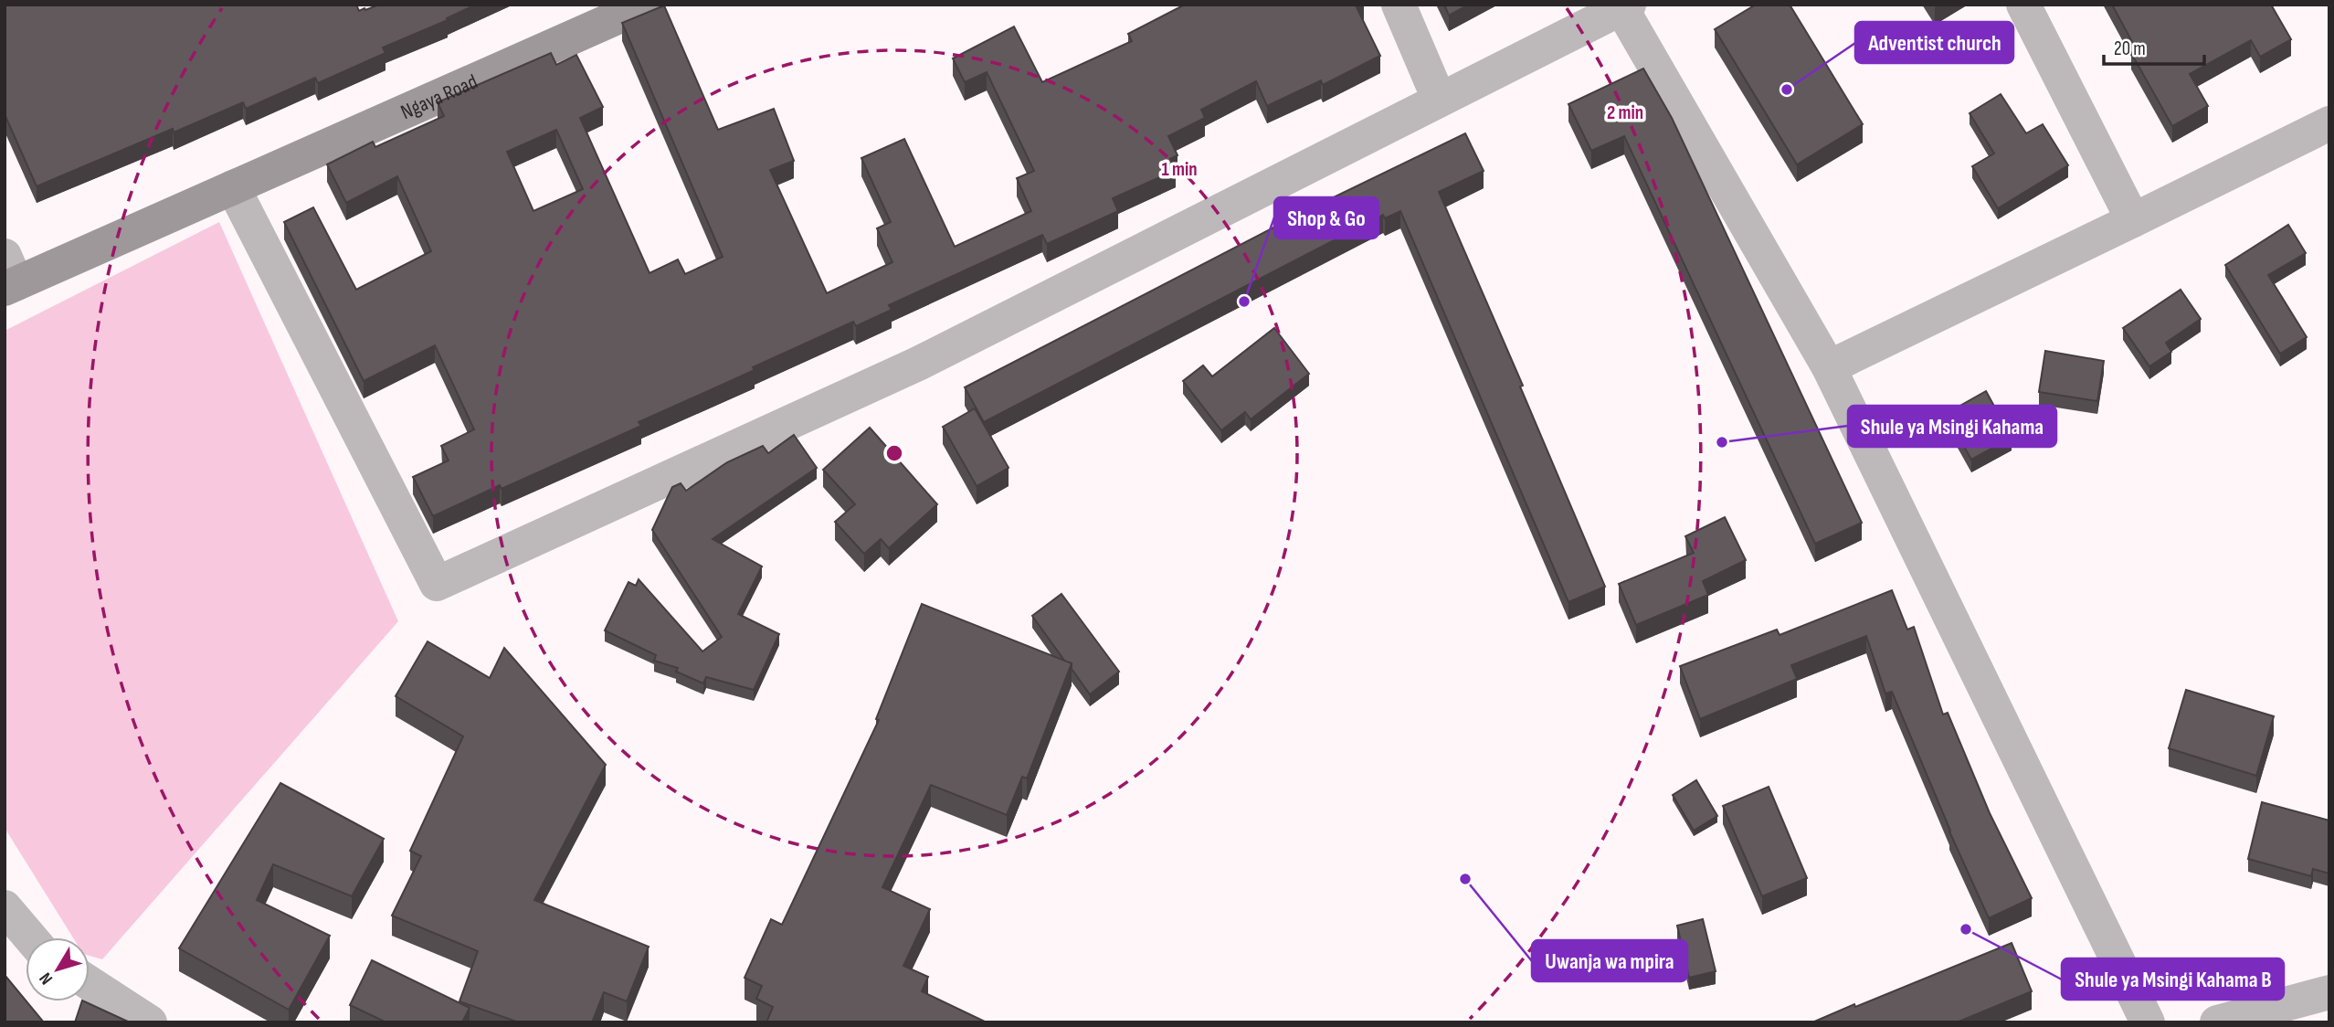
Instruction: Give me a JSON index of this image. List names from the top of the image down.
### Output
{
  "streets": {
    "street": ["Ngaya Road"]
  },
  "places": [
    "Adventist church",
    "Shop & Go",
    "Shule ya Msingi Kahama",
    "Uwanja wa mpira",
    "Shule ya Msingi Kahama B"
  ],
  "scale_bar": "20 m",
  "north": "bottom left",
  "rings": ["2 min", "1 min"]
}
